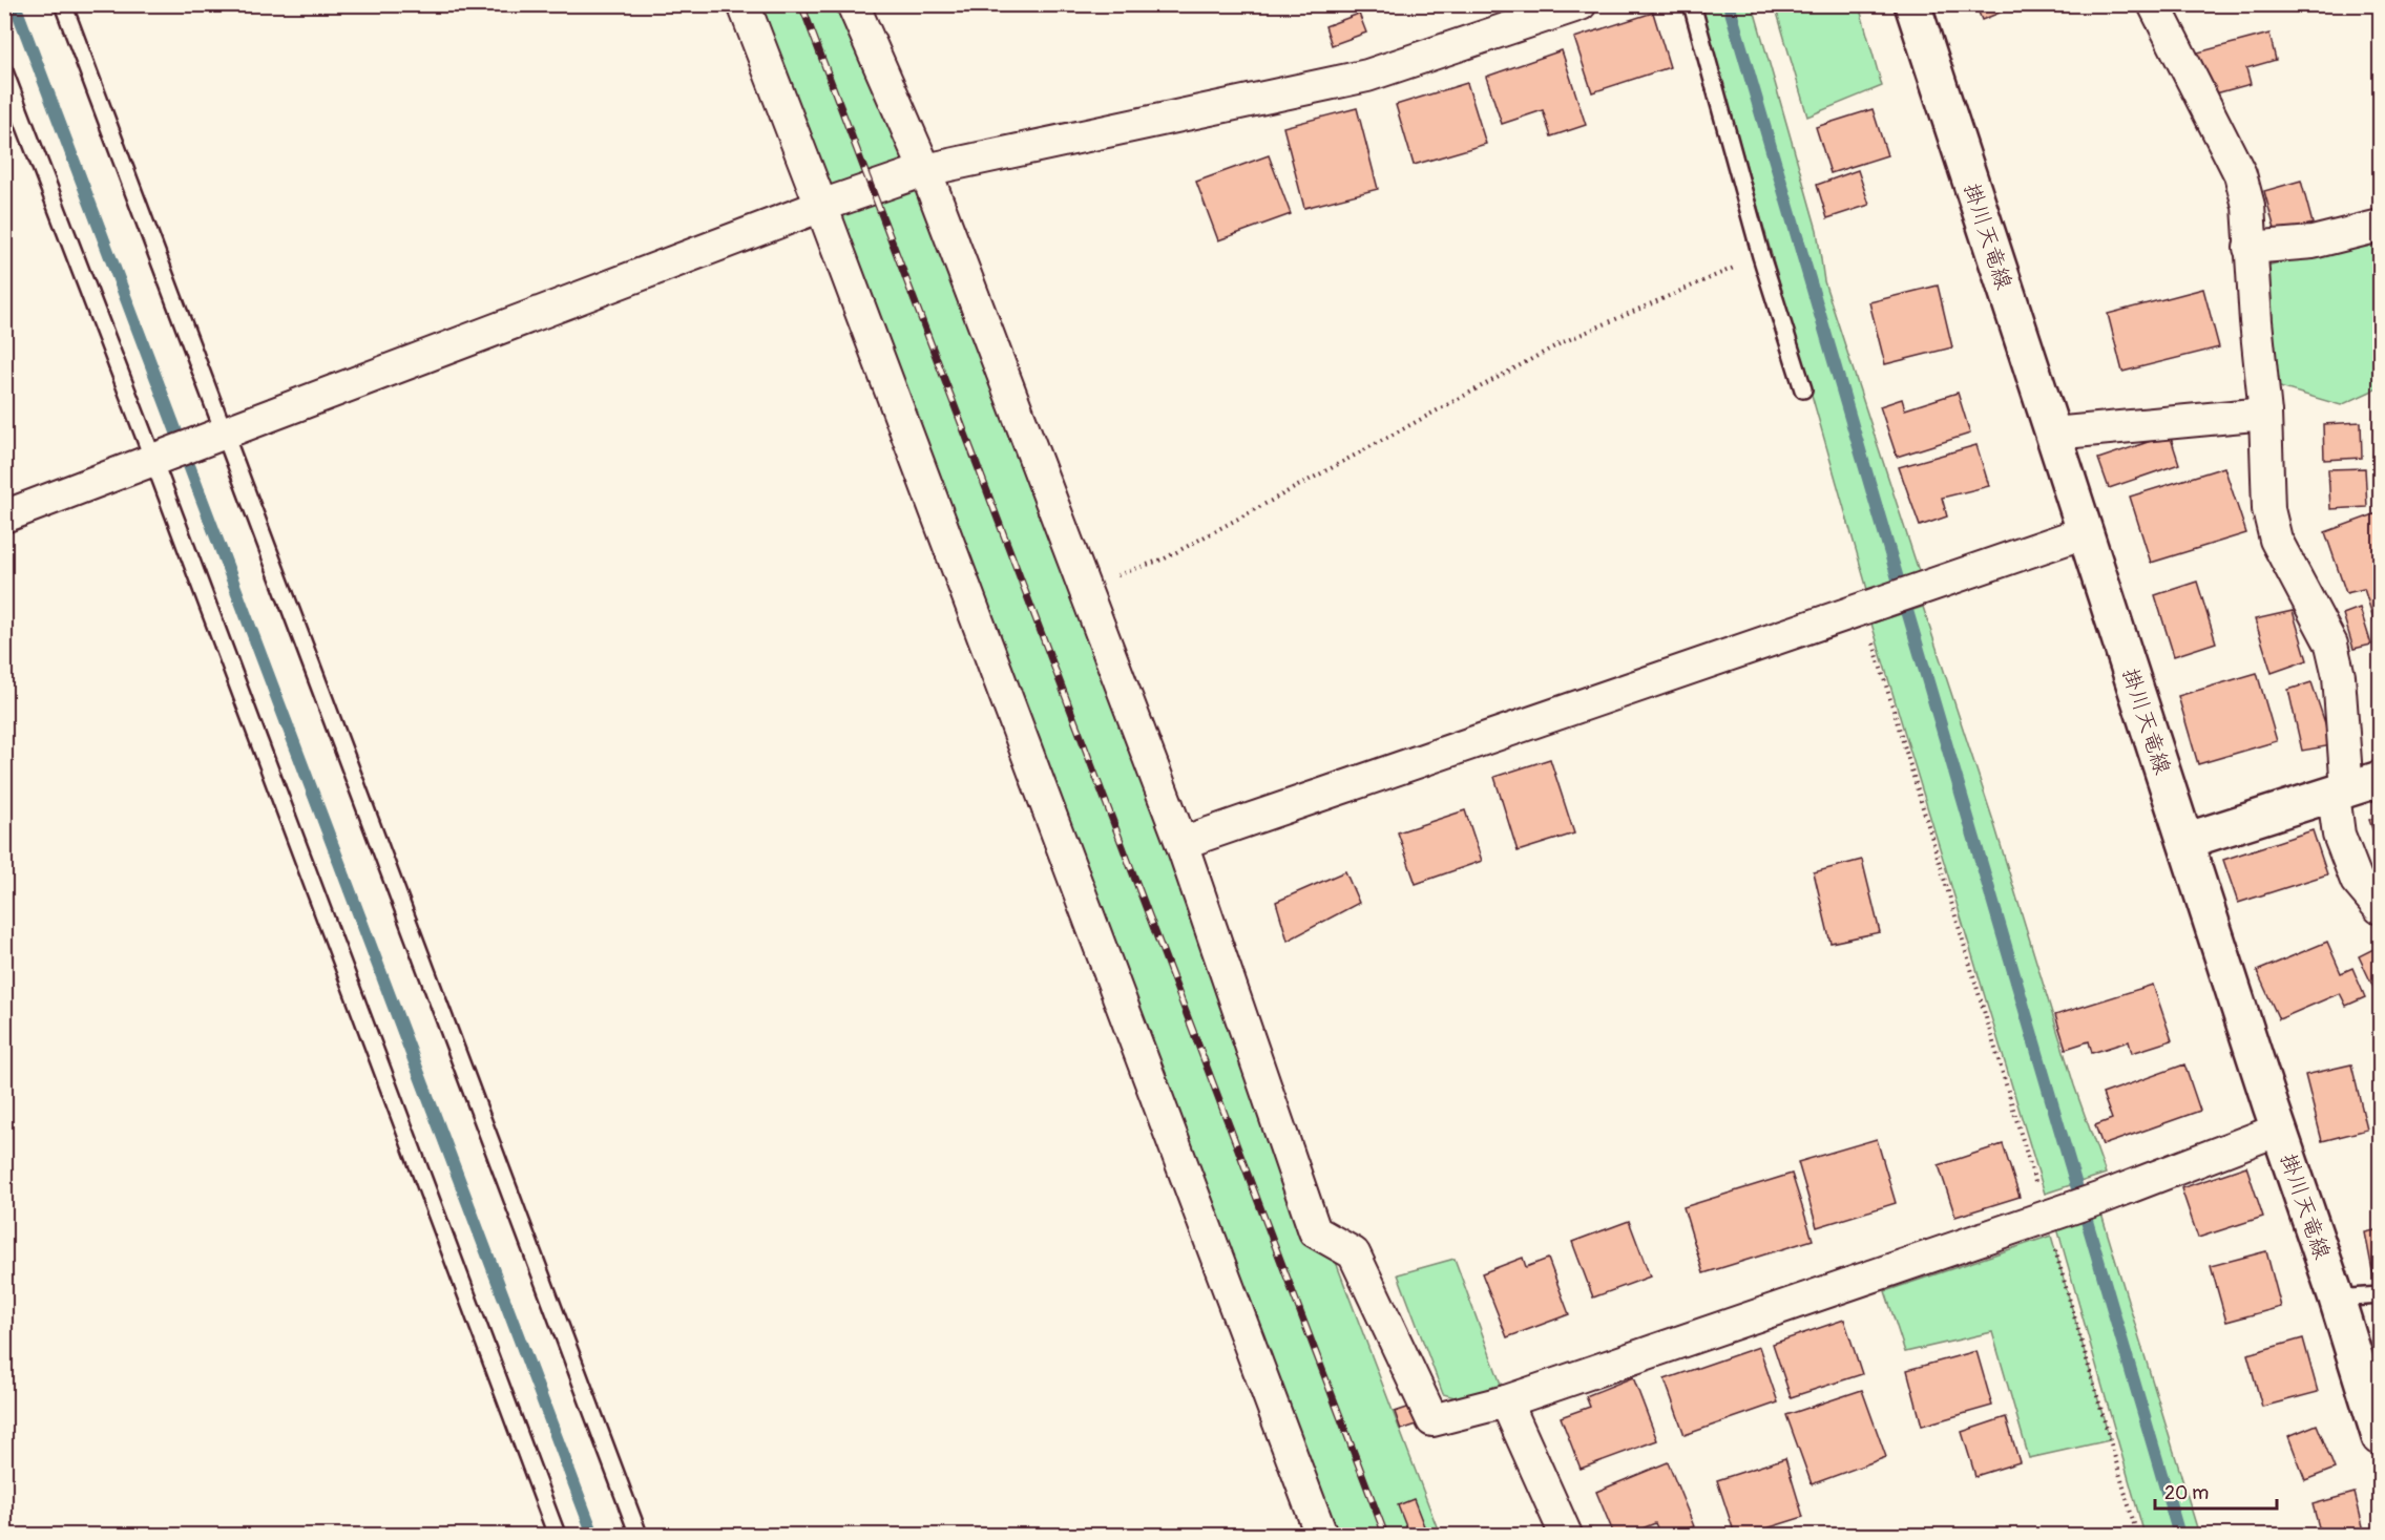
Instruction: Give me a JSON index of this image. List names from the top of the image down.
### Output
{
  "streets": {
    "main road": ["掛川天竜線"]
  },
  "scale_bar": "20 m"
}
